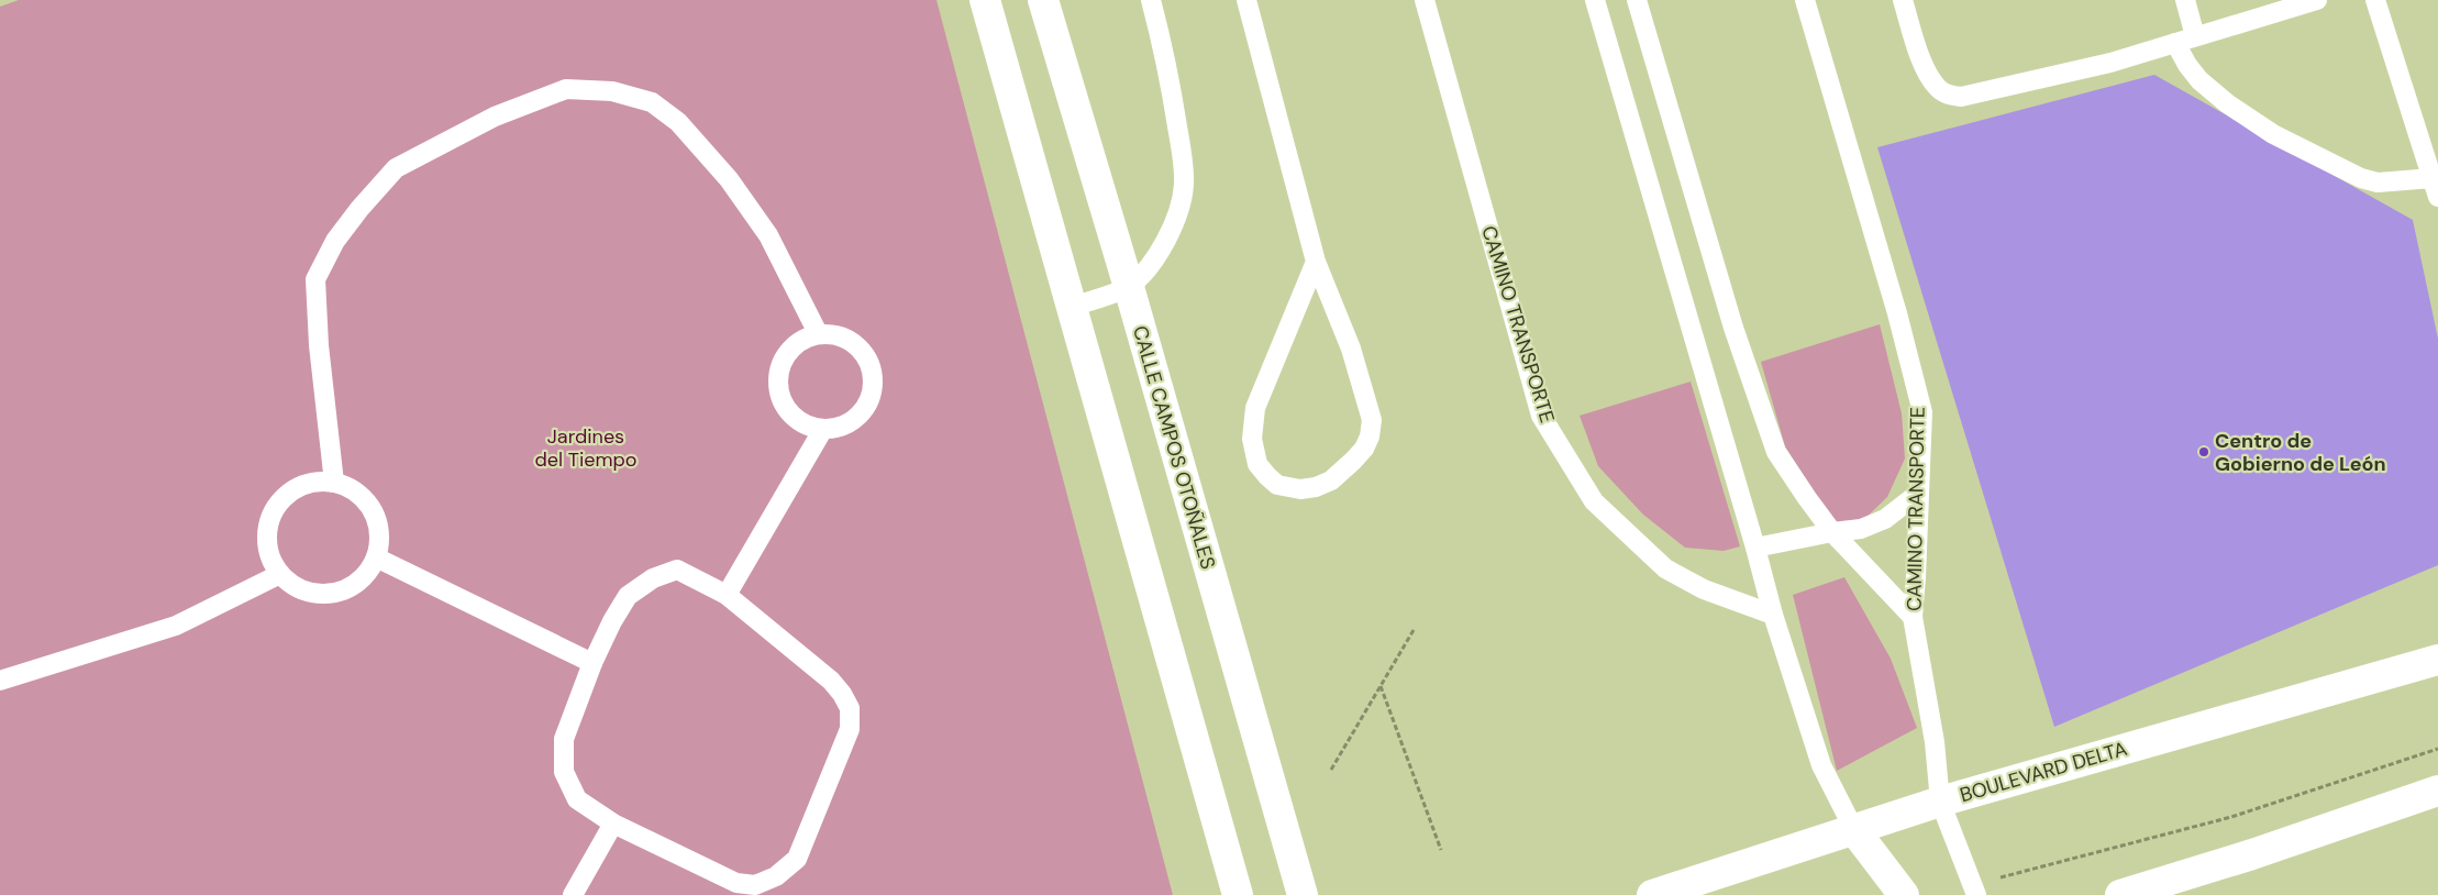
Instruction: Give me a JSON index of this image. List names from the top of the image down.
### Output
{
  "streets": {
    "street": ["CALLE CAMPOS OTOÑALES", "BOULEVARD DELTA"],
    "lane": ["CAMINO TRANSPORTE"]
  },
  "crossings": [
    ["CAMINO TRANSPORTE", "BOULEVARD DELTA"]
  ],
  "parks": ["Jardines del Tiempo"],
  "places": ["Centro de Gobierno de León"]
}
